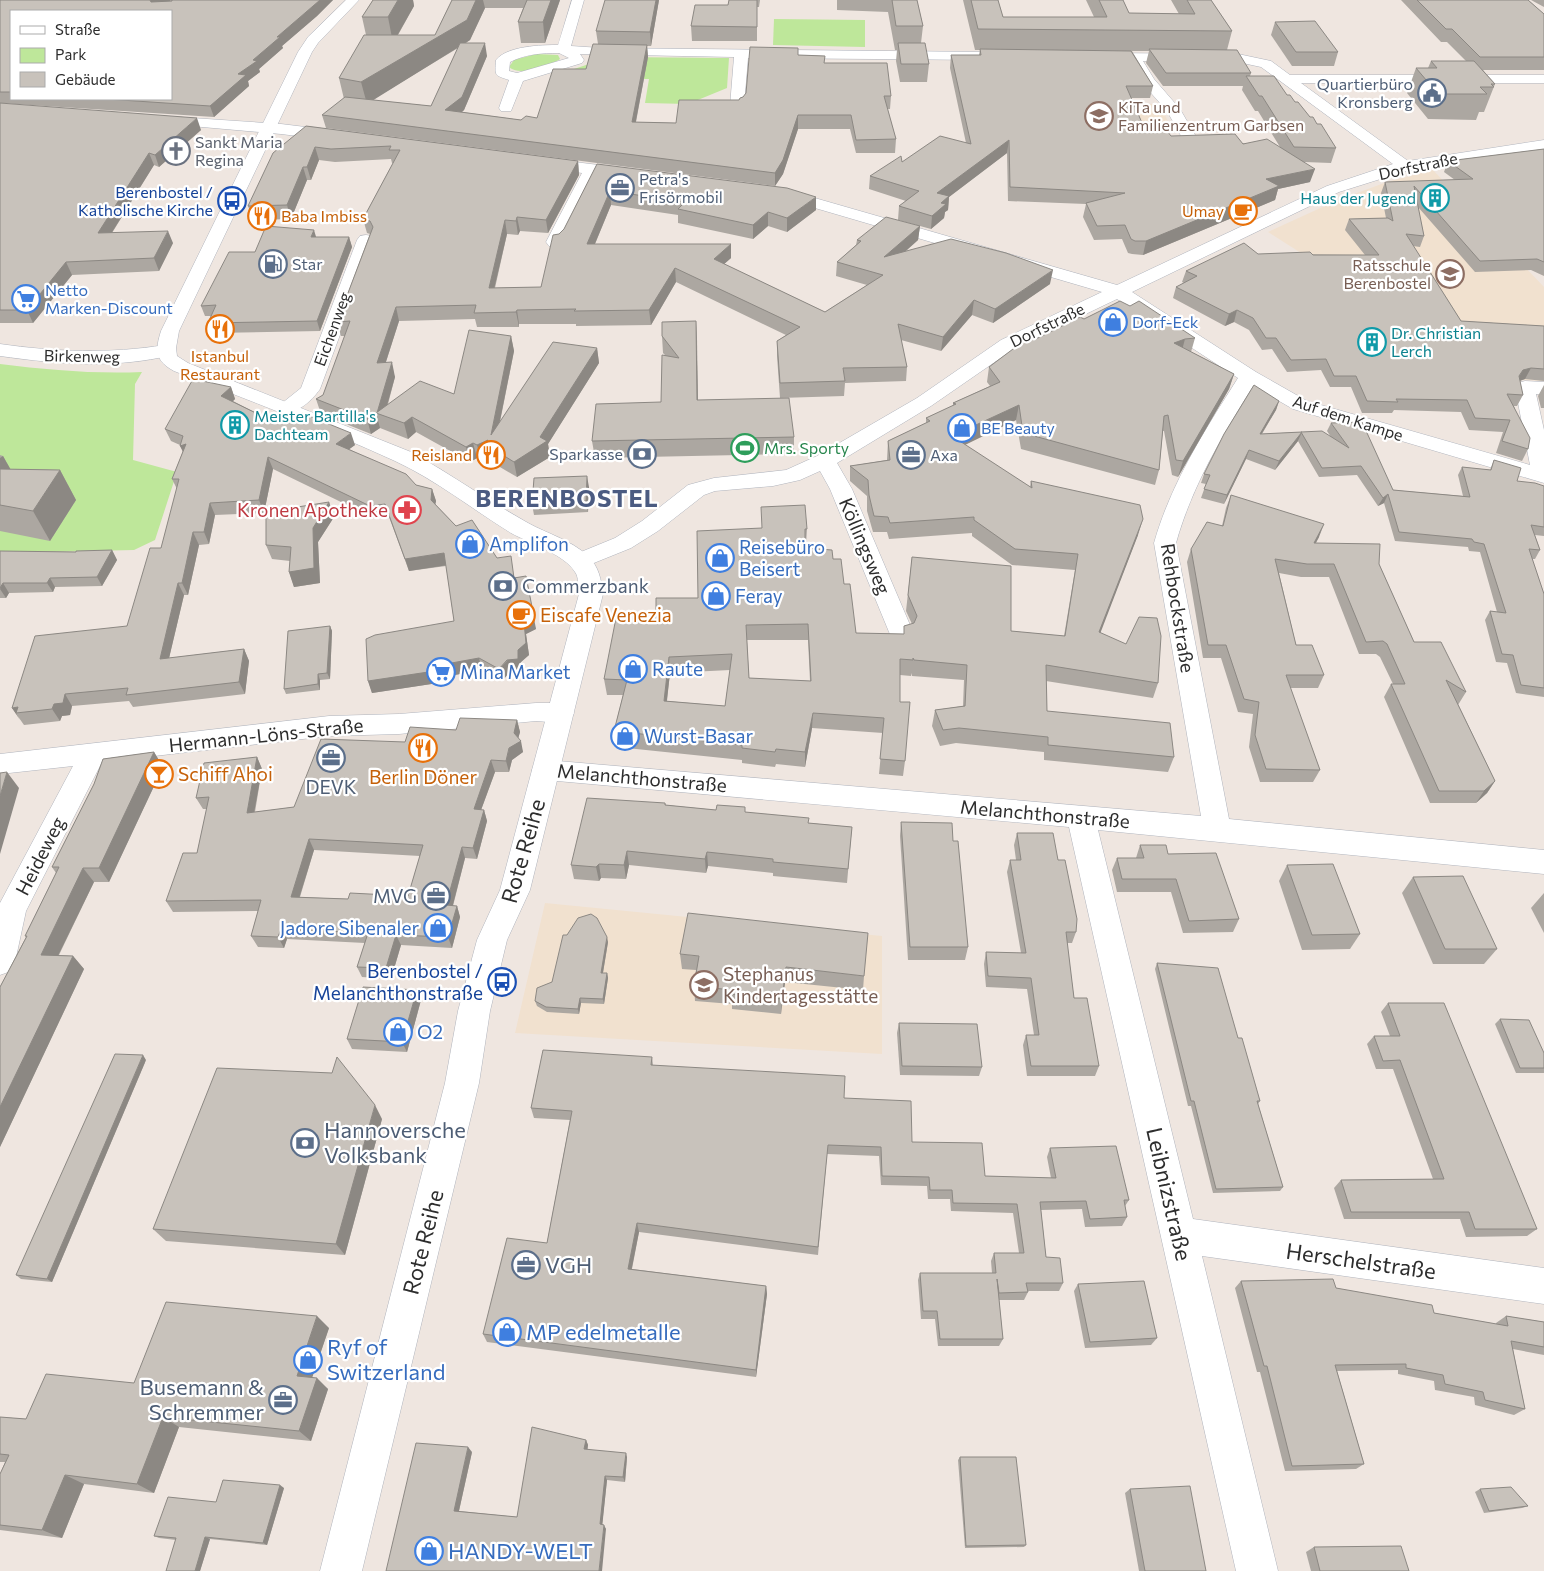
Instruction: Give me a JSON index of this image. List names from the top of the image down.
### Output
{
  "streets": {
    "street": [
      "Dorfstraße",
      "Eichenweg",
      "Birkenweg",
      "Auf dem Kampe",
      "Köllingsweg",
      "Rehbockstraße",
      "Hermann-Löns-Straße",
      "Melanchthonstraße",
      "Rote Reihe",
      "Heideweg",
      "Leibnizstraße",
      "Herschelstraße"
    ]
  },
  "crossings": [
    ["Dorfstraße", "Auf dem Kampe"],
    ["Dorfstraße", "Köllingsweg"],
    ["Dorfstraße", "Rote Reihe"],
    ["Auf dem Kampe", "Rehbockstraße"],
    ["Rehbockstraße", "Melanchthonstraße"],
    ["Hermann-Löns-Straße", "Rote Reihe"],
    ["Hermann-Löns-Straße", "Heideweg"],
    ["Melanchthonstraße", "Rote Reihe"],
    ["Melanchthonstraße", "Leibnizstraße"],
    ["Leibnizstraße", "Herschelstraße"]
  ],
  "districts": ["BERENBOSTEL"],
  "places": {
    "public building": ["Quartierbüro Kronsberg"],
    "school or university": ["KiTa und Familienzentrum Garbsen", "Ratsschule Berenbostel", "Stephanus Kindertagesstätte"],
    "church": ["Sankt Maria Regina"],
    "office": [
      "Petra's Frisörmobil",
      "Axa",
      "DEVK",
      "MVG",
      "VGH",
      "Busemann & Schremmer"
    ],
    "building": ["Haus der Jugend", "Dr. Christian Lerch", "Meister Bartilla's Dachteam"],
    "bus stop": ["Berenbostel / Katholische Kirche", "Berenbostel / Melanchthonstraße"],
    "cafe": ["Umay", "Eiscafe Venezia"],
    "restaurant": [
      "Baba Imbiss",
      "Istanbul Restaurant",
      "Reisland",
      "Berlin Döner"
    ],
    "fuel station": ["Star"],
    "supermarket": ["Netto Marken-Discount", "Mina Market"],
    "shop": [
      "Dorf-Eck",
      "BE Beauty",
      "Amplifon",
      "Reisebüro Beisert",
      "Feray",
      "Raute",
      "Wurst-Basar",
      "Jadore Sibenaler",
      "O2",
      "MP edelmetalle",
      "Ryf of Switzerland",
      "HANDY-WELT"
    ],
    "sports": ["Mrs. Sporty"],
    "bank": ["Sparkasse", "Commerzbank", "Hannoversche Volksbank"],
    "pharmacy": ["Kronen Apotheke"],
    "bar": ["Schiff Ahoi"]
  },
  "legend": ["Straße", "Park", "Gebäude"]
}
